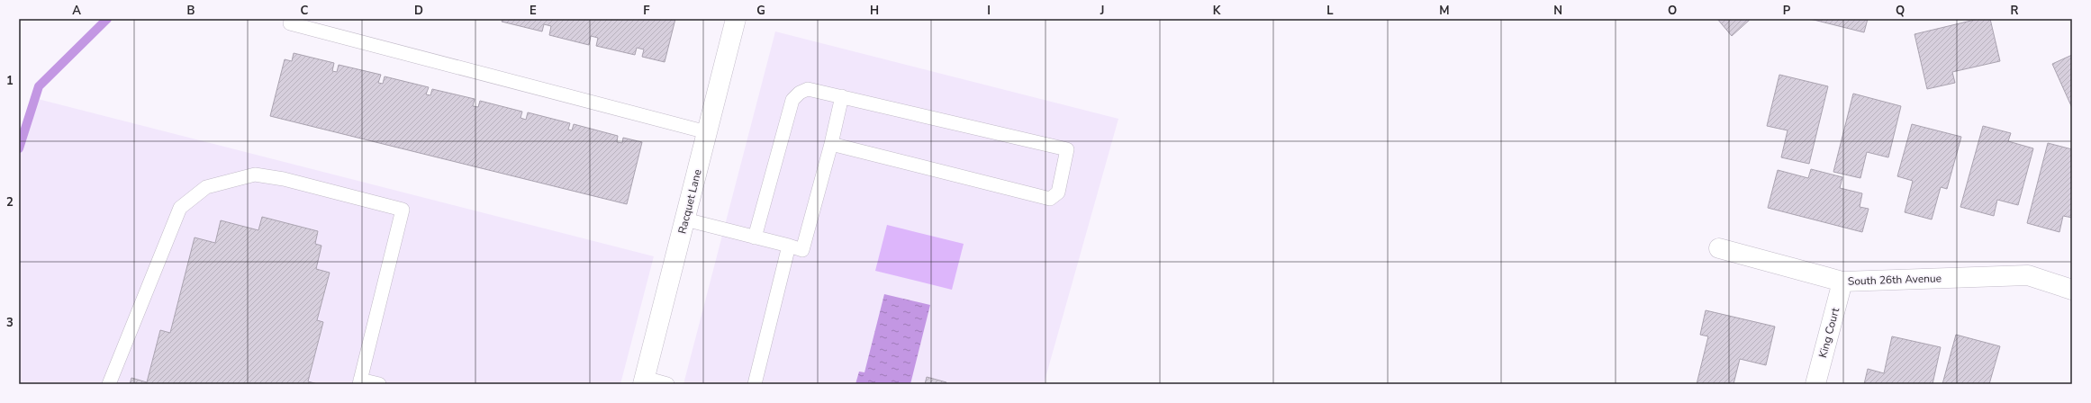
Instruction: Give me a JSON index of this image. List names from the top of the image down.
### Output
{
  "streets": {
    "street": ["Racquet Lane", "South 26th Avenue", "King Court"]
  },
  "crossings": [
    ["South 26th Avenue", "King Court"]
  ],
  "grid": {
    "columns": [
      "A",
      "B",
      "C",
      "D",
      "E",
      "F",
      "G",
      "H",
      "I",
      "J",
      "K",
      "L",
      "M",
      "N",
      "O",
      "P",
      "Q",
      "R"
    ],
    "rows": ["1", "2", "3"]
  }
}
